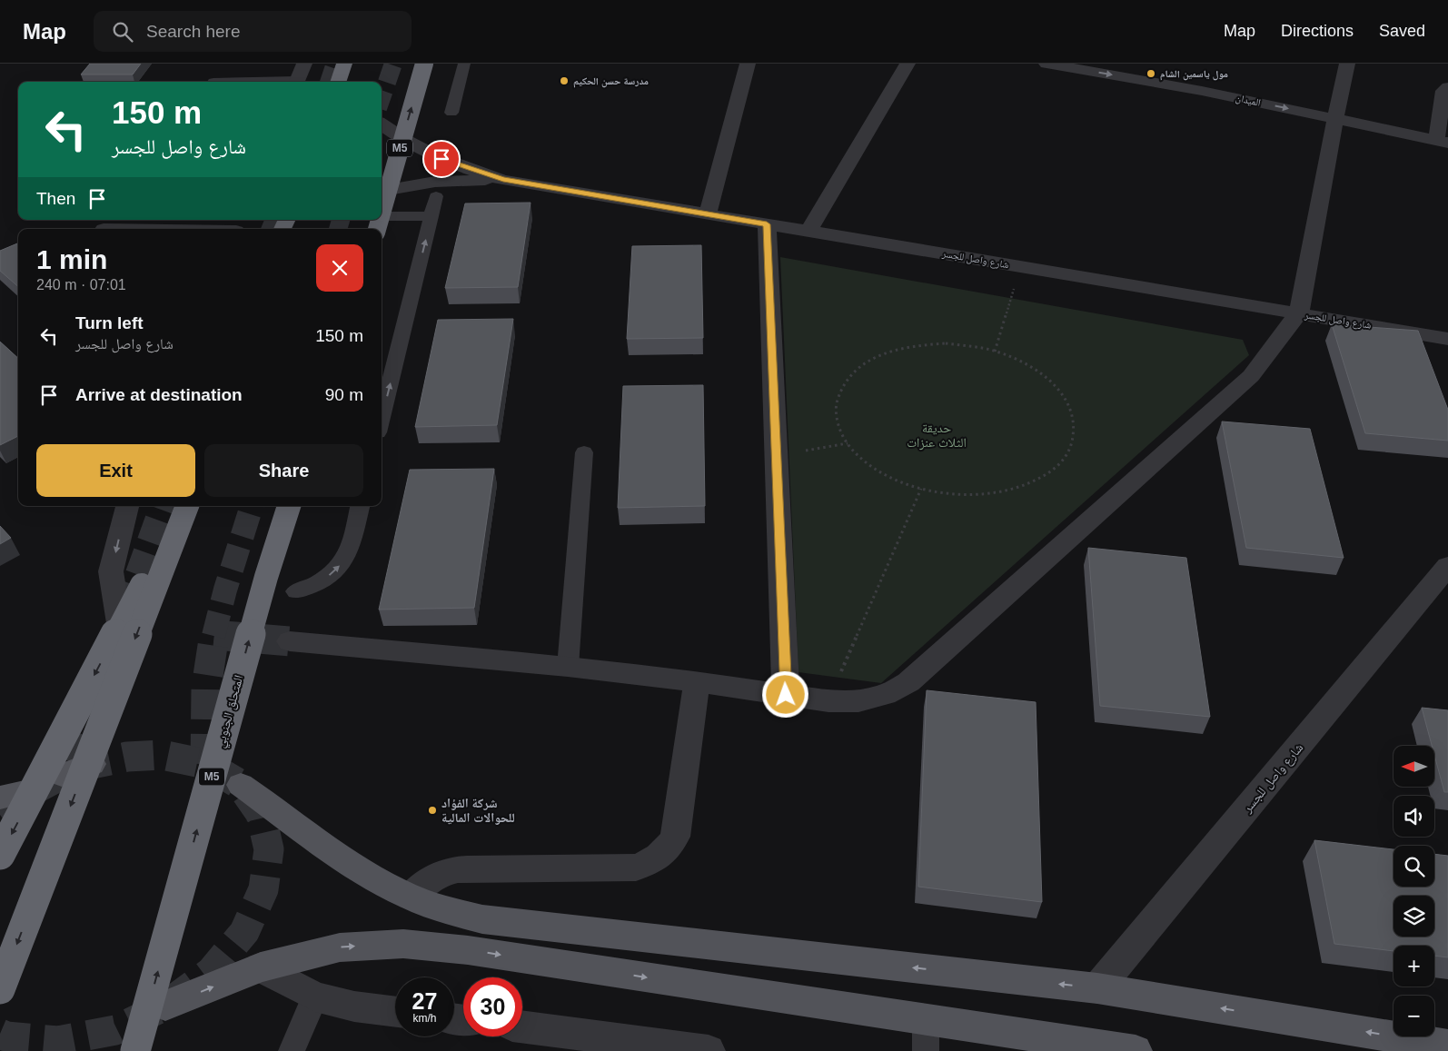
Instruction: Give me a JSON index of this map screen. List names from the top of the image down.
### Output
{
  "streets": {
    "highway": ["M5", "المتحلق الجنوبي"],
    "street": ["الميدان", "شارع واصل للجسر"]
  },
  "one_way": ["الميدان"],
  "parks": ["حديقة الثلاث عنزات"],
  "places": ["مول ياسمين الشام", "مدرسة حسن الحكيم", "شركة الفؤاد للحوالات المالية"],
  "north": "left",
  "page": {
    "header": "Map",
    "search": "Search here",
    "nav": ["Map", "Directions", "Saved"],
    "turn": ["150 m", "شارع واصل للجسر"],
    "then": "Then",
    "heading": ["1 min", "240 m · 07:01"],
    "list": [
      {
        "name": "Turn left",
        "note": "شارع واصل للجسر",
        "value": "150 m"
      },
      {
        "name": "Arrive at destination",
        "value": "90 m"
      }
    ],
    "buttons": ["Exit", "Share"],
    "map_buttons": ["+", "−"],
    "speed": "27 km/h",
    "limit": "30"
  }
}
